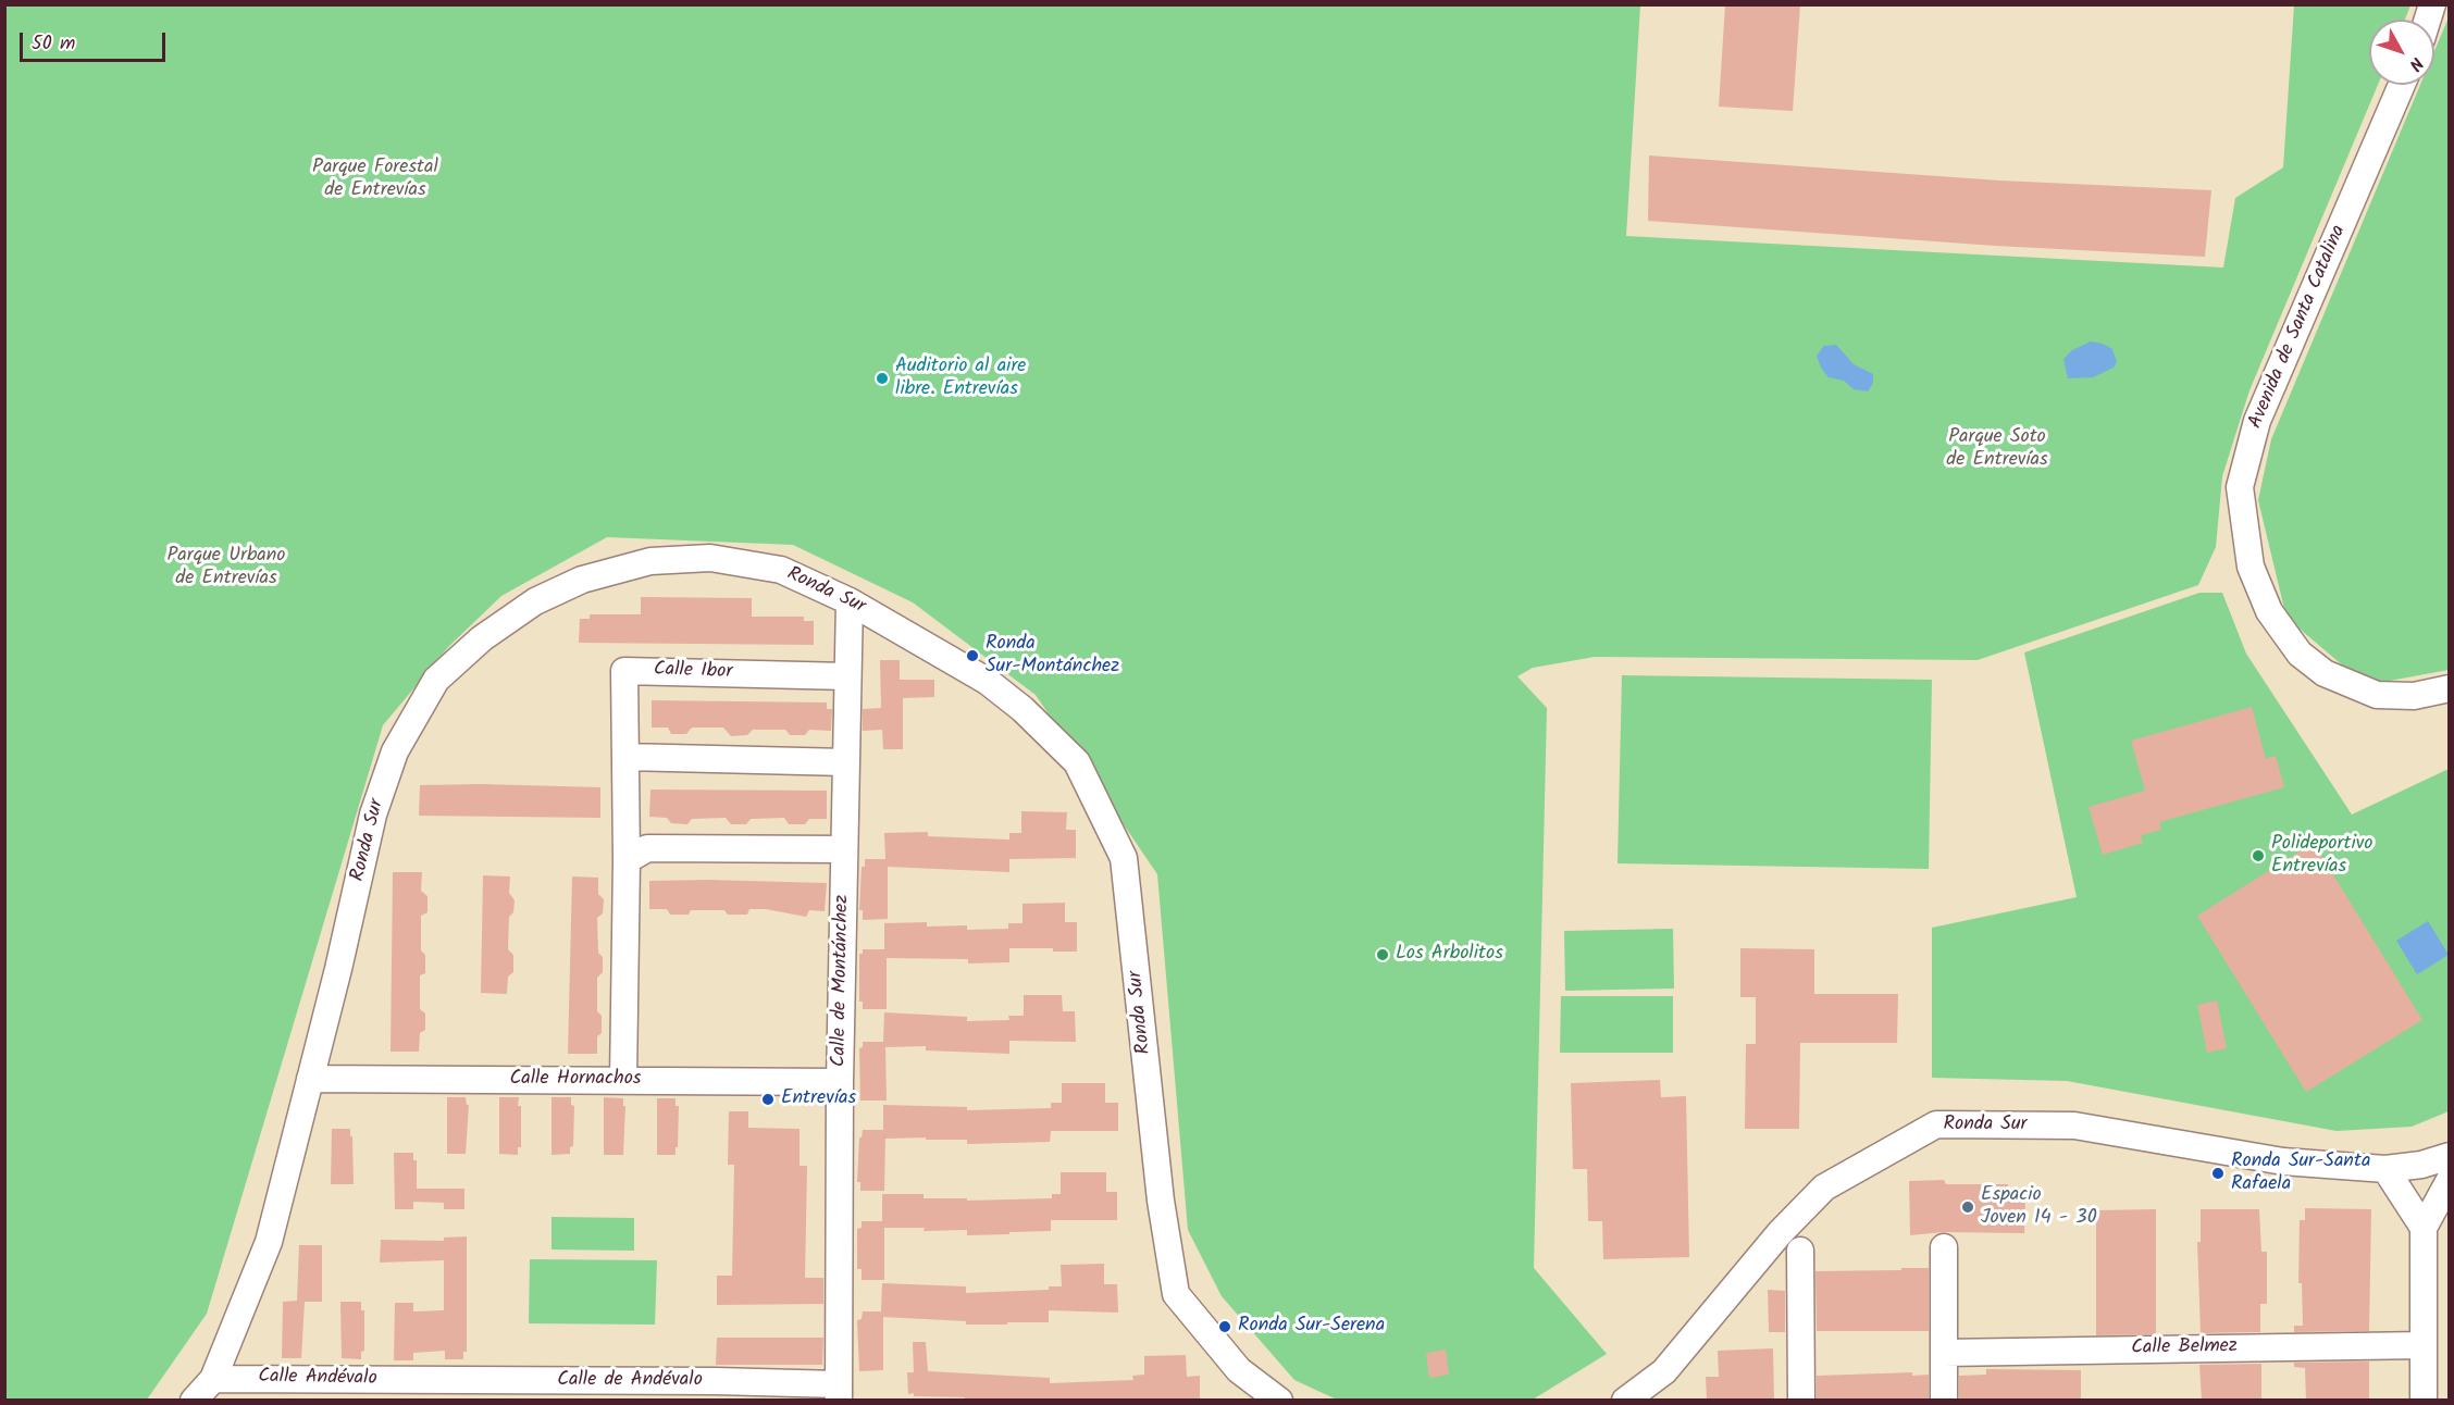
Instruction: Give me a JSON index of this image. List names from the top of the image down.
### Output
{
  "streets": {
    "street": [
      "Avenida de Santa Catalina",
      "Ronda Sur",
      "Calle Ibor",
      "Calle de Montánchez",
      "Calle Hornachos",
      "Calle Belmez",
      "Calle Andévalo",
      "Calle de Andévalo"
    ]
  },
  "crossings": [
    ["Ronda Sur", "Calle de Montánchez"],
    ["Ronda Sur", "Calle Hornachos"],
    ["Ronda Sur", "Calle Andévalo"],
    ["Calle Ibor", "Calle de Montánchez"],
    ["Calle Ibor", "Calle Hornachos"],
    ["Calle de Montánchez", "Calle Hornachos"],
    ["Calle de Montánchez", "Calle de Andévalo"],
    ["Calle Andévalo", "Calle de Andévalo"]
  ],
  "parks": ["Parque Forestal de Entrevías", "Parque Soto de Entrevías", "Parque Urbano de Entrevías"],
  "places": [
    "Auditorio al aire libre. Entrevías",
    "Ronda Sur-Montánchez",
    "Polideportivo Entrevías",
    "Los Arbolitos",
    "Entrevías",
    "Ronda Sur-Santa Rafaela",
    "Espacio Joven 14 - 30",
    "Ronda Sur-Serena"
  ],
  "scale_bar": "50 m",
  "north": "bottom right"
}
